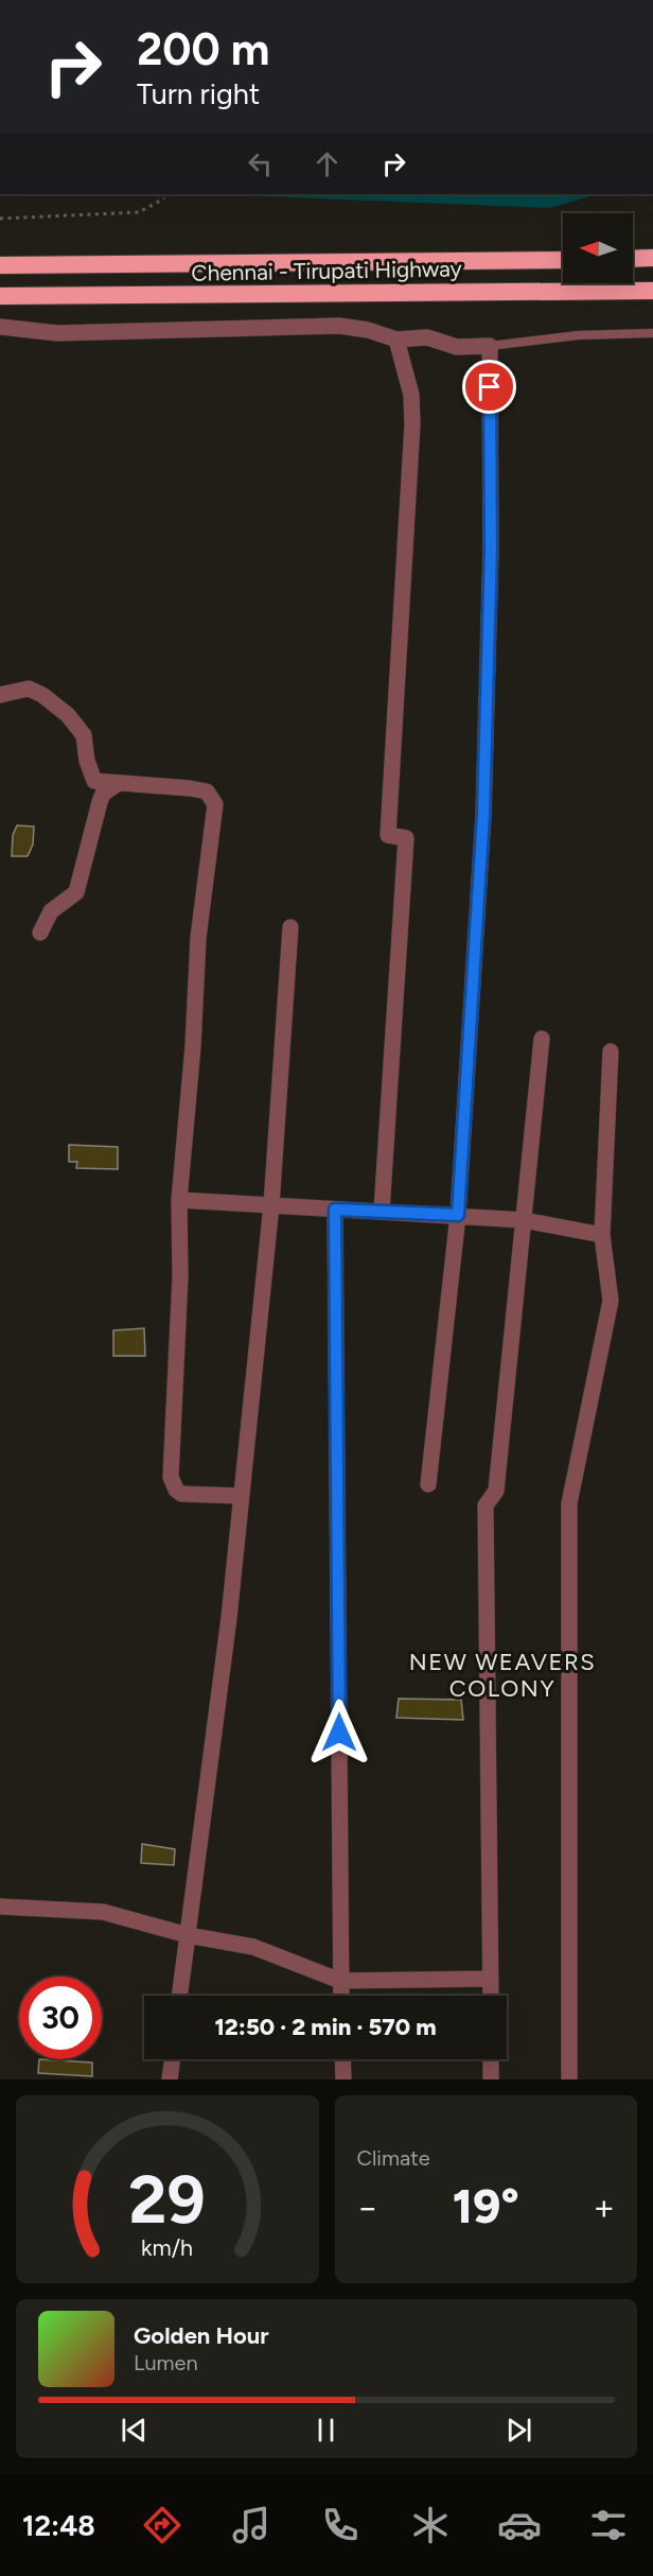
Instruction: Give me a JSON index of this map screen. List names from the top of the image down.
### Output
{
  "streets": {
    "highway": ["Chennai - Tirupati Highway"]
  },
  "districts": ["NEW WEAVERS COLONY"],
  "north": "left",
  "page": {
    "turn": ["200 m", "Turn right"],
    "limit": "30",
    "trip": "12:50 · 2 min · 570 m",
    "tile": "Climate",
    "heat": ["−", "19°", "+"],
    "song": ["Golden Hour", "Lumen"],
    "tabs": "12:48",
    "gauge": ["29", "km/h"]
  }
}
